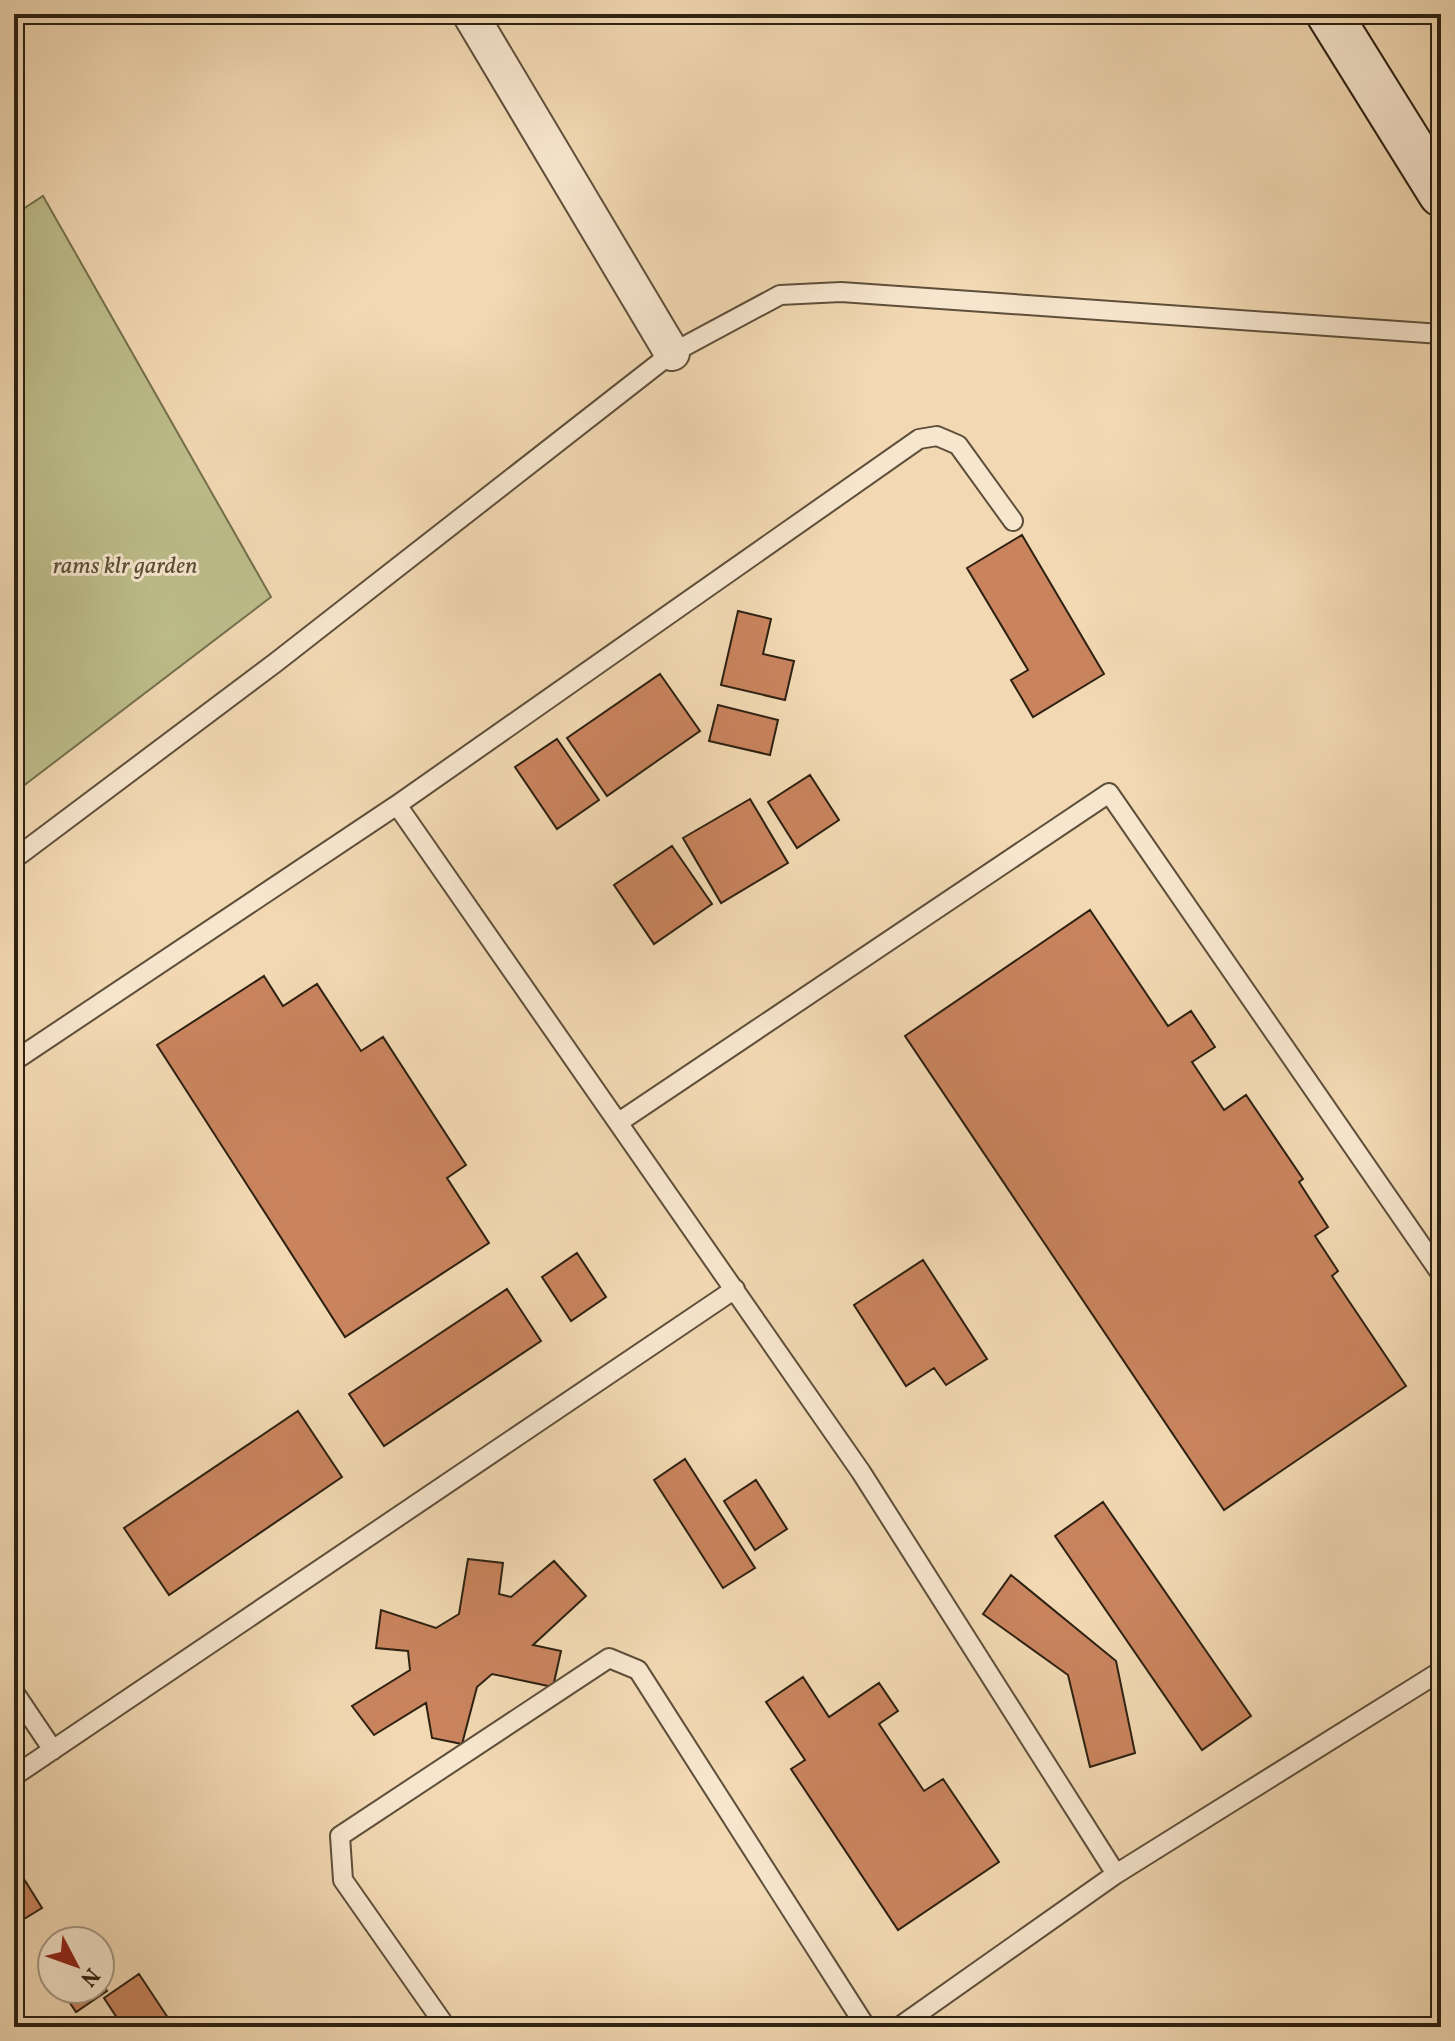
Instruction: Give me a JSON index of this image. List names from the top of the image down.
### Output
{
  "parks": ["rams klr garden"],
  "north": "bottom right"
}
